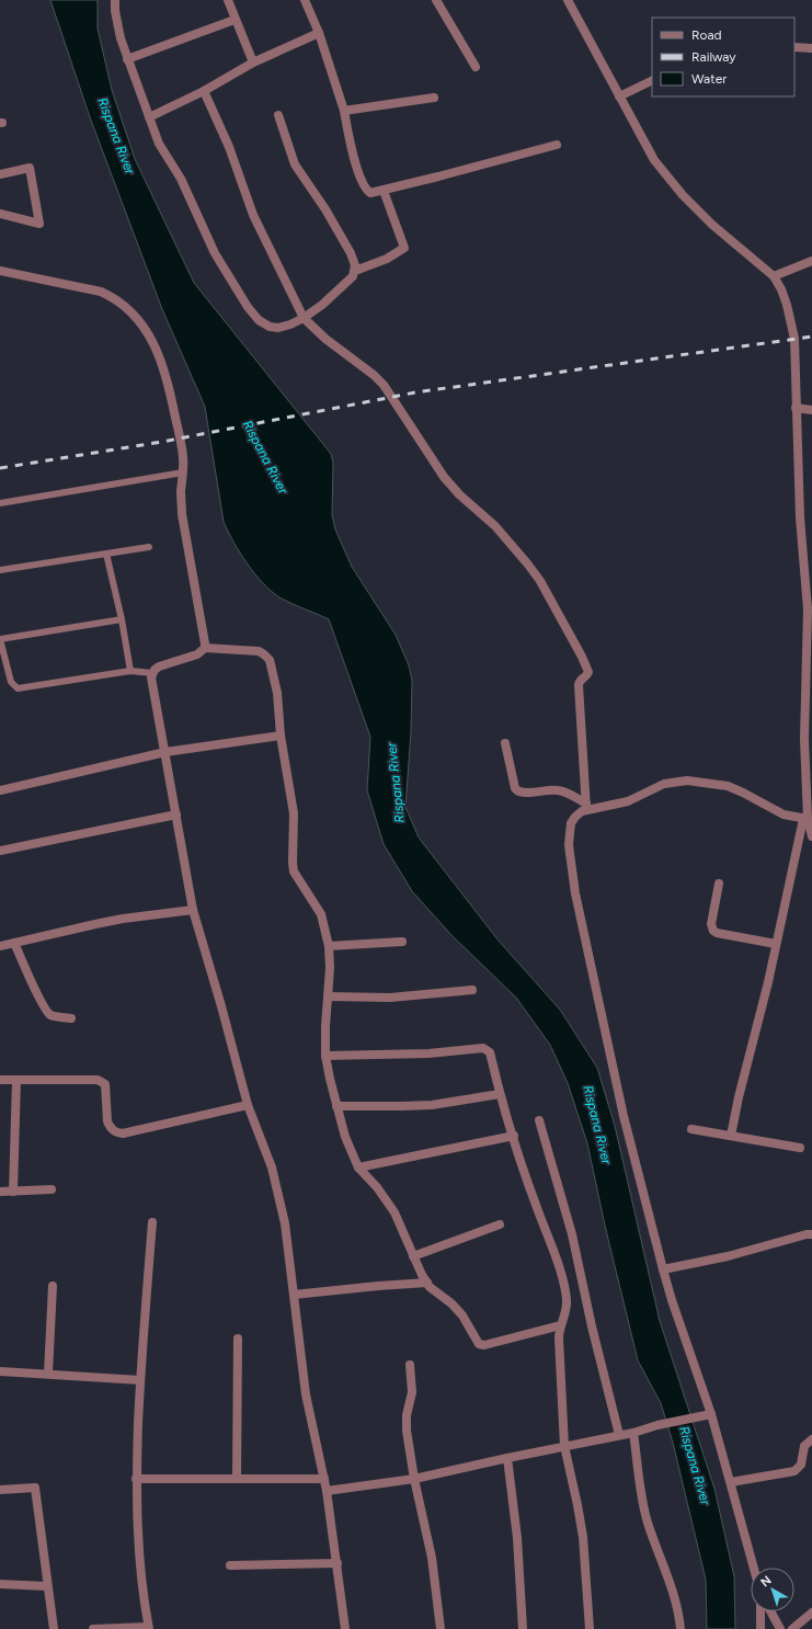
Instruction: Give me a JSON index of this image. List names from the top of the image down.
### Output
{
  "water": ["Rispana River"],
  "legend": ["Road", "Railway", "Water"],
  "north": "top left"
}
